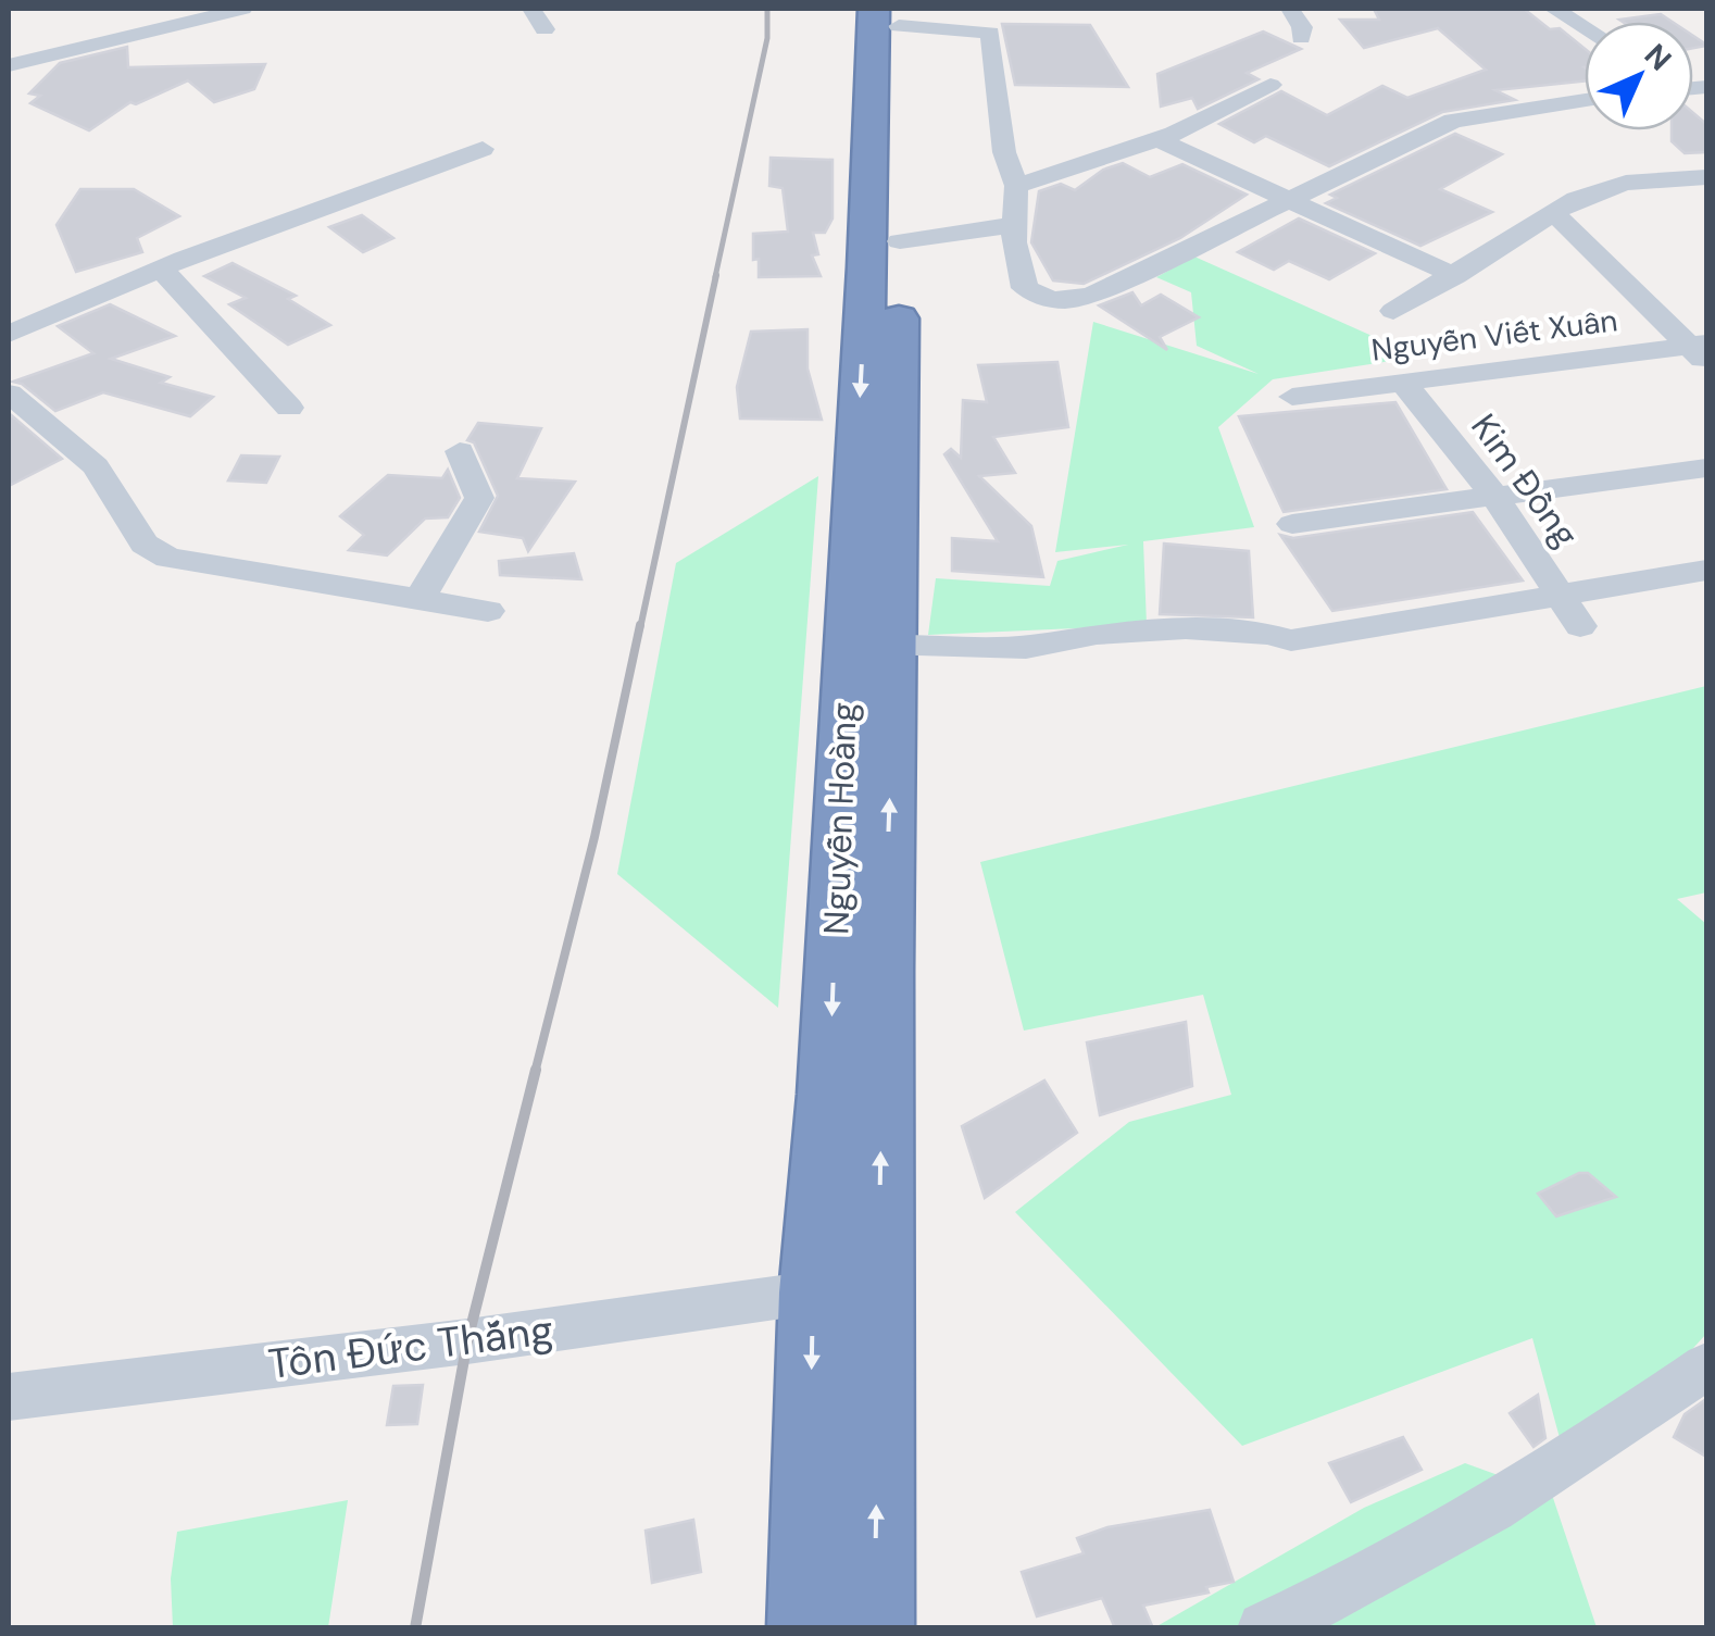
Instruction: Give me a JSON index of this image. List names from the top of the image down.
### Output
{
  "streets": {
    "highway": ["Nguyễn Hoàng"],
    "street": ["Nguyễn Viết Xuân", "Kim Đồng", "Tôn Đức Thắng"]
  },
  "crossings": [
    ["Nguyễn Viết Xuân", "Kim Đồng"],
    ["Nguyễn Hoàng", "Tôn Đức Thắng"]
  ],
  "north": "top right"
}
